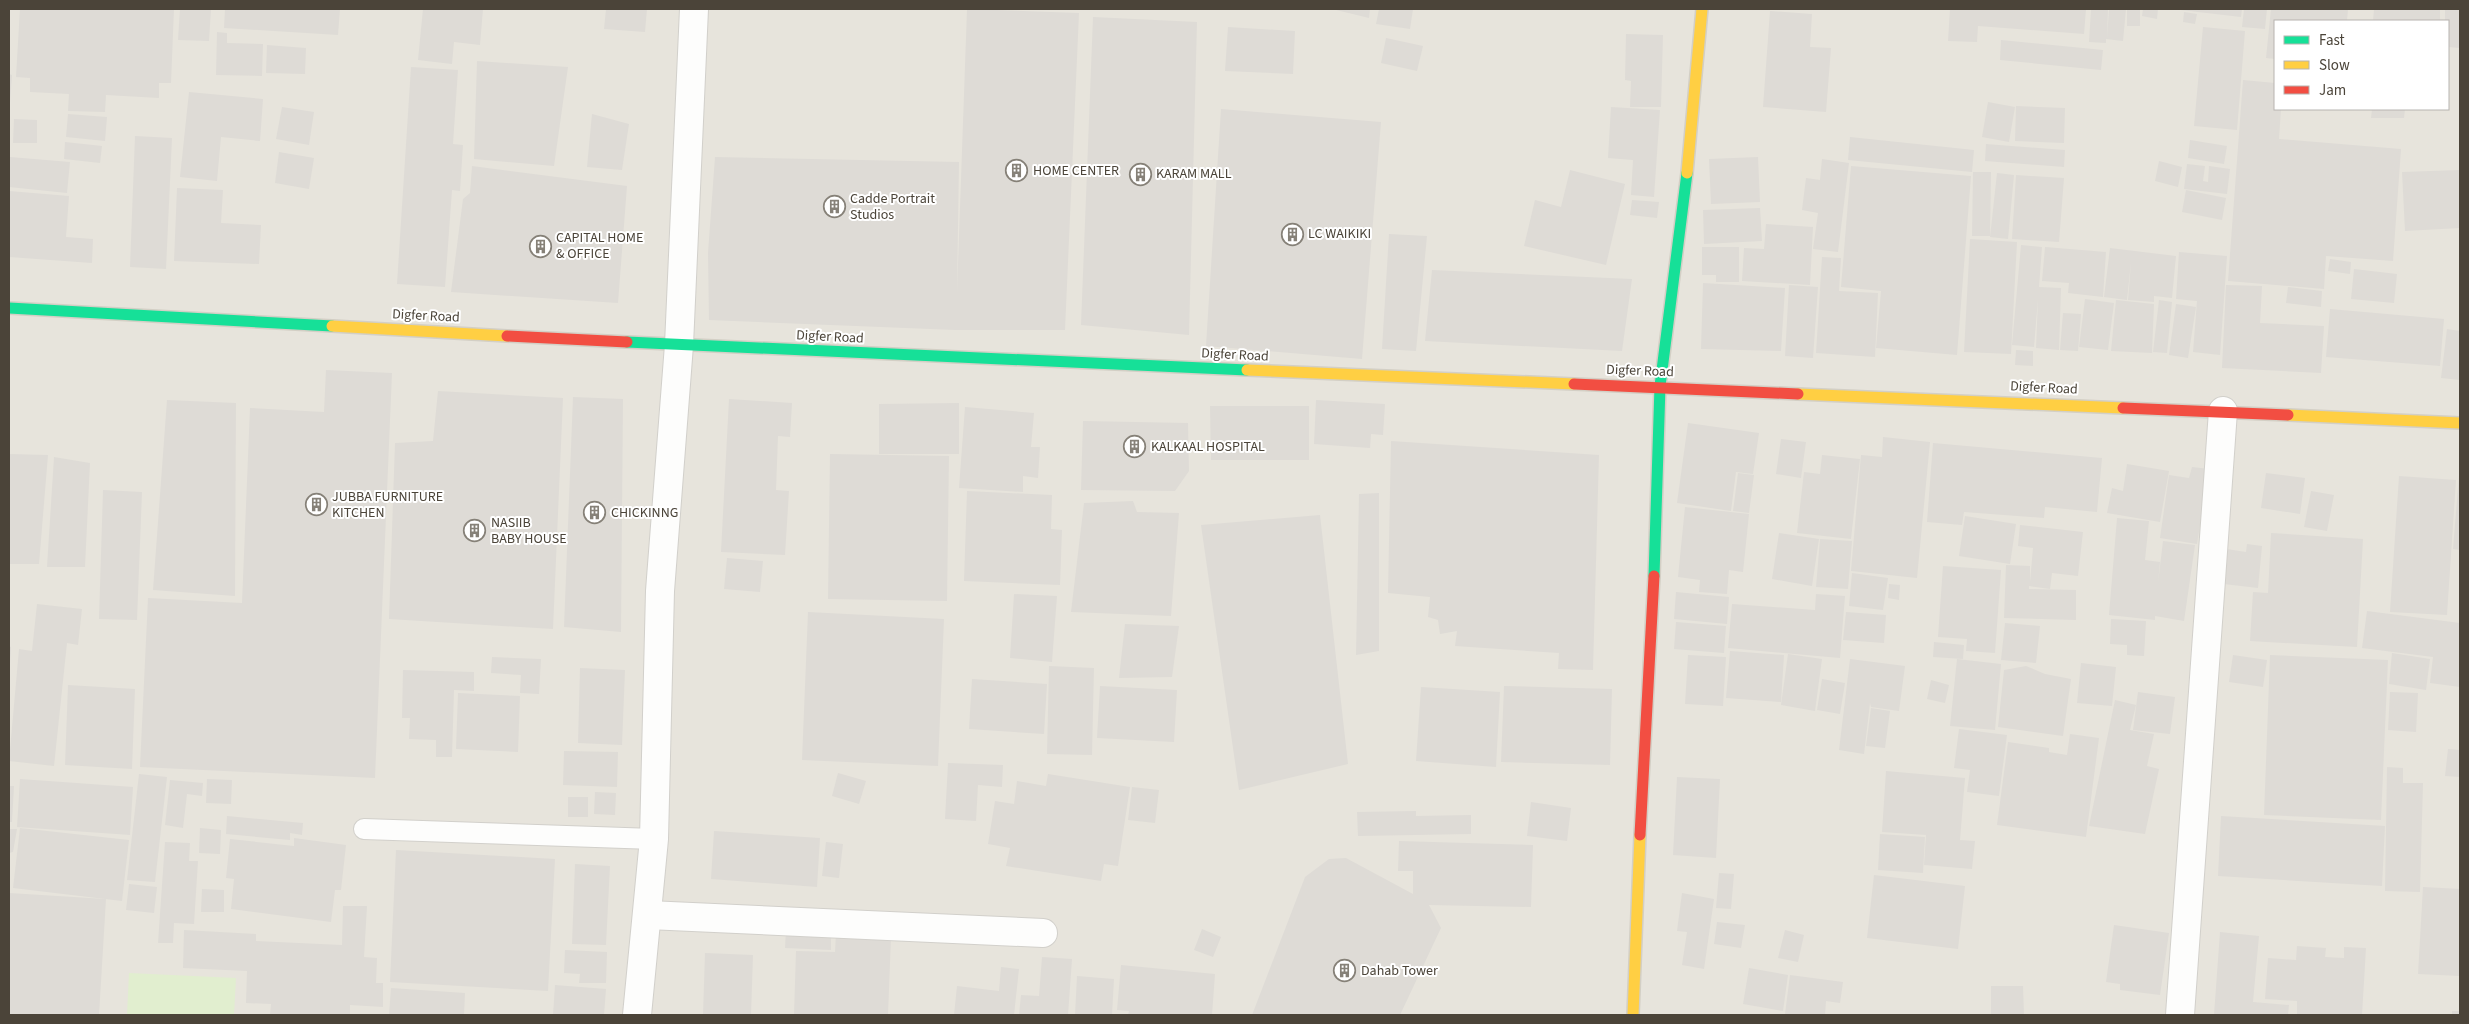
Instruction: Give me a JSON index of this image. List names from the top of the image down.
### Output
{
  "streets": {
    "street": ["Digfer Road"]
  },
  "places": {
    "building": [
      "HOME CENTER",
      "KARAM MALL",
      "Cadde Portrait Studios",
      "LC WAIKIKI",
      "CAPITAL HOME & OFFICE",
      "KALKAAL HOSPITAL",
      "JUBBA FURNITURE KITCHEN",
      "CHICKINNG",
      "NASIIB BABY HOUSE",
      "Dahab Tower"
    ]
  },
  "legend": ["Fast", "Slow", "Jam"]
}
